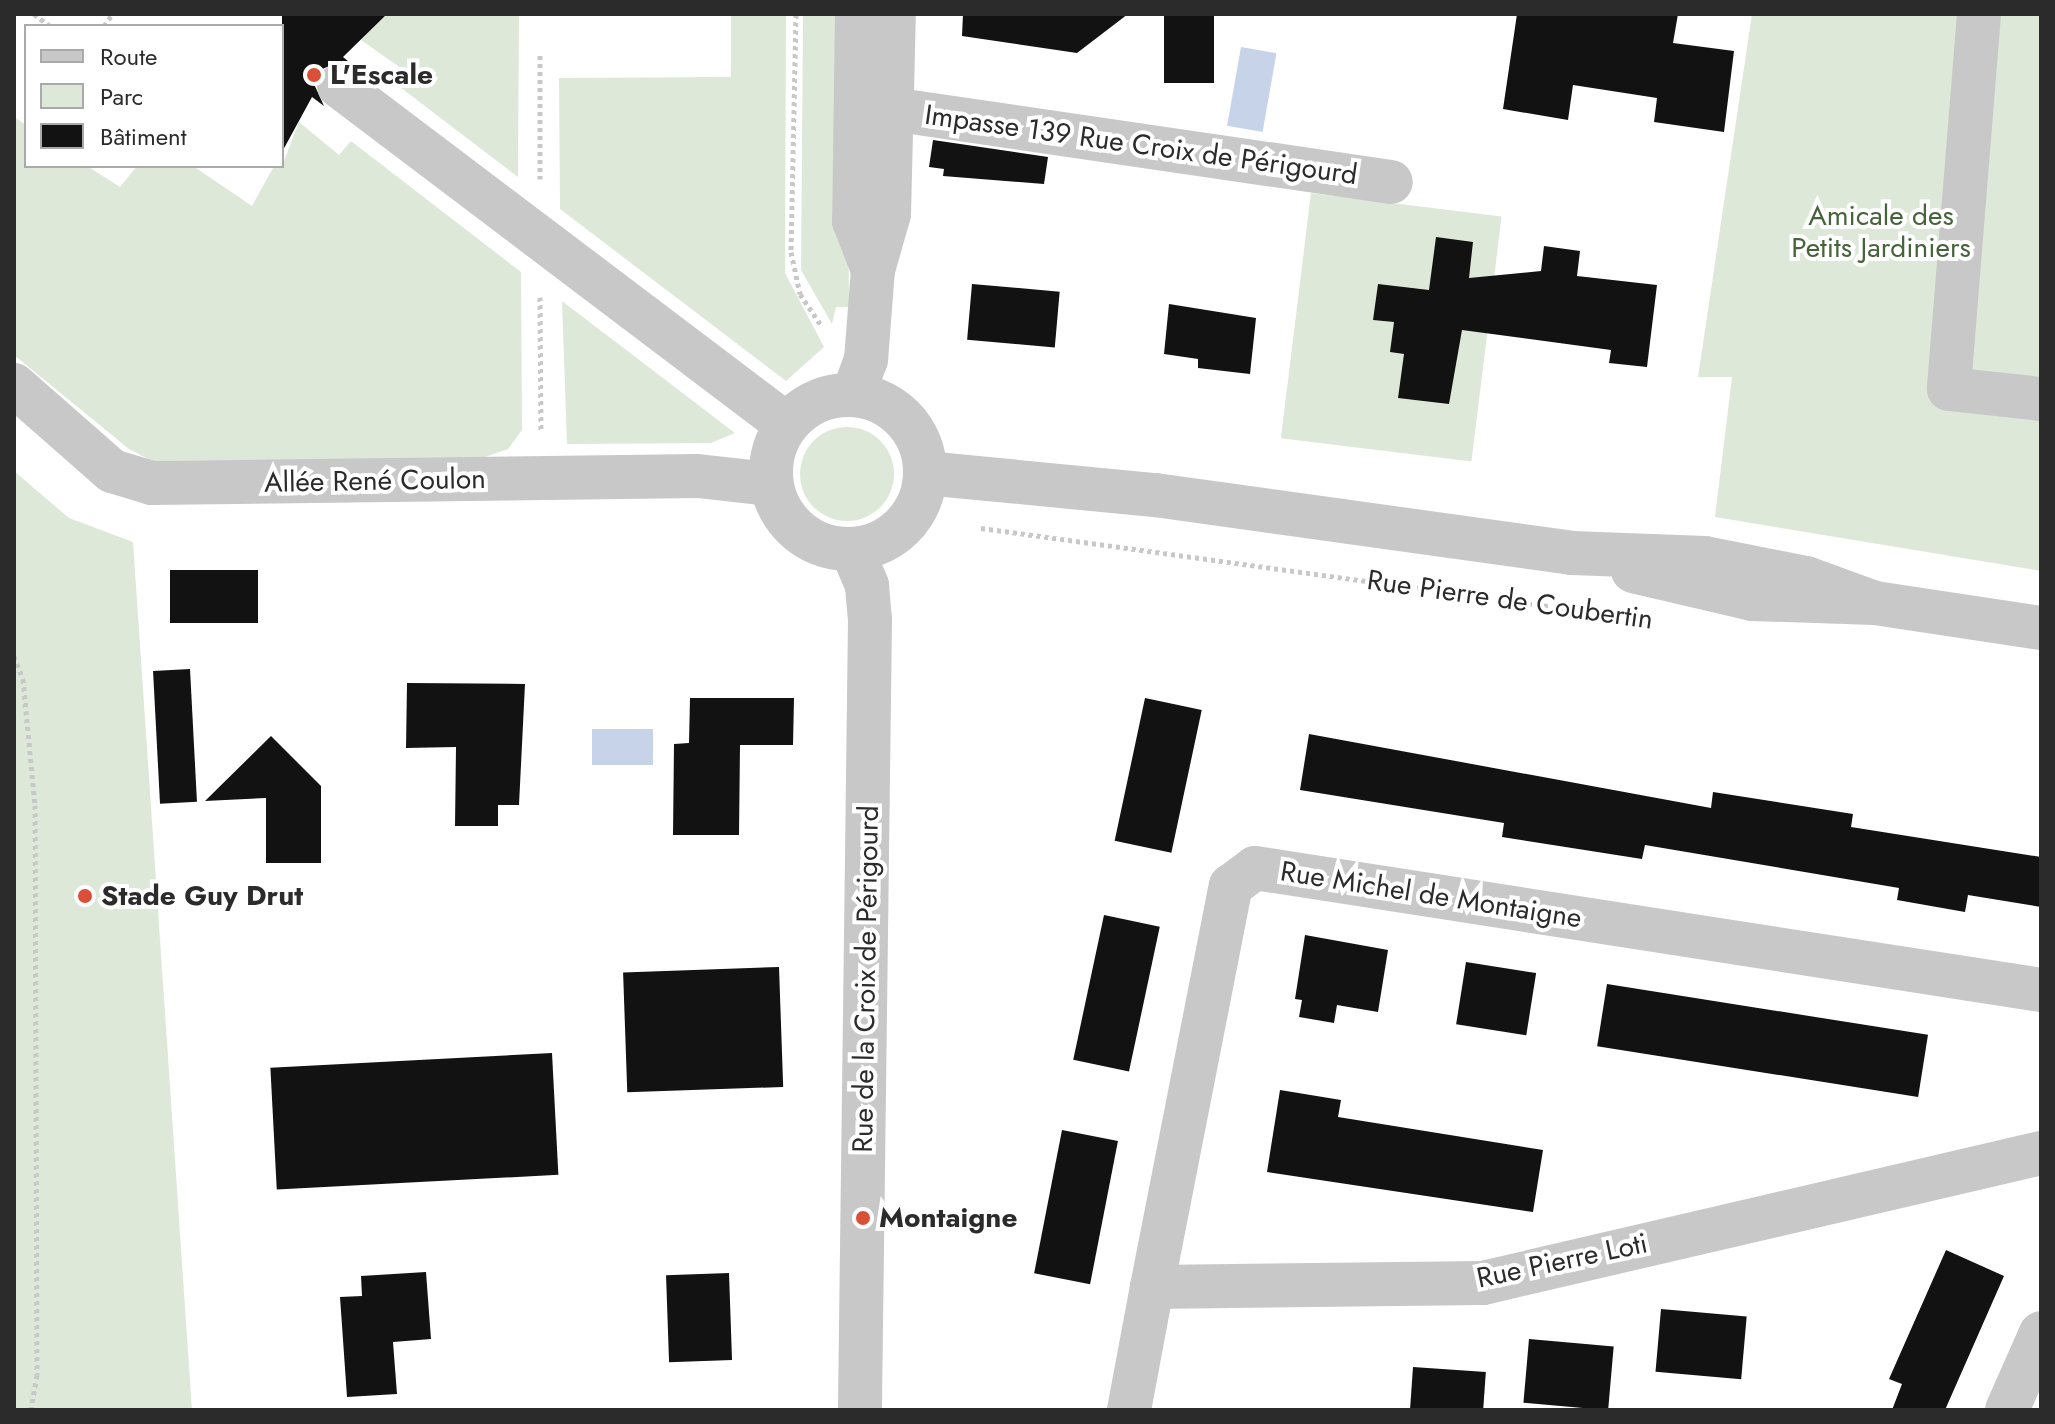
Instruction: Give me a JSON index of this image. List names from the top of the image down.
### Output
{
  "streets": {
    "street": [
      "Impasse 139 Rue Croix de Périgourd",
      "Allée René Coulon",
      "Rue Pierre de Coubertin",
      "Rue Michel de Montaigne",
      "Rue de la Croix de Périgourd",
      "Rue Pierre Loti"
    ]
  },
  "crossings": [
    ["Allée René Coulon", "Rue Pierre de Coubertin"],
    ["Allée René Coulon", "Rue de la Croix de Périgourd"],
    ["Rue Pierre de Coubertin", "Rue de la Croix de Périgourd"],
    ["Rue Michel de Montaigne", "Rue Pierre Loti"]
  ],
  "parks": ["Amicale des Petits Jardiniers"],
  "places": ["L'Escale", "Stade Guy Drut", "Montaigne"],
  "legend": ["Route", "Parc", "Bâtiment"]
}
